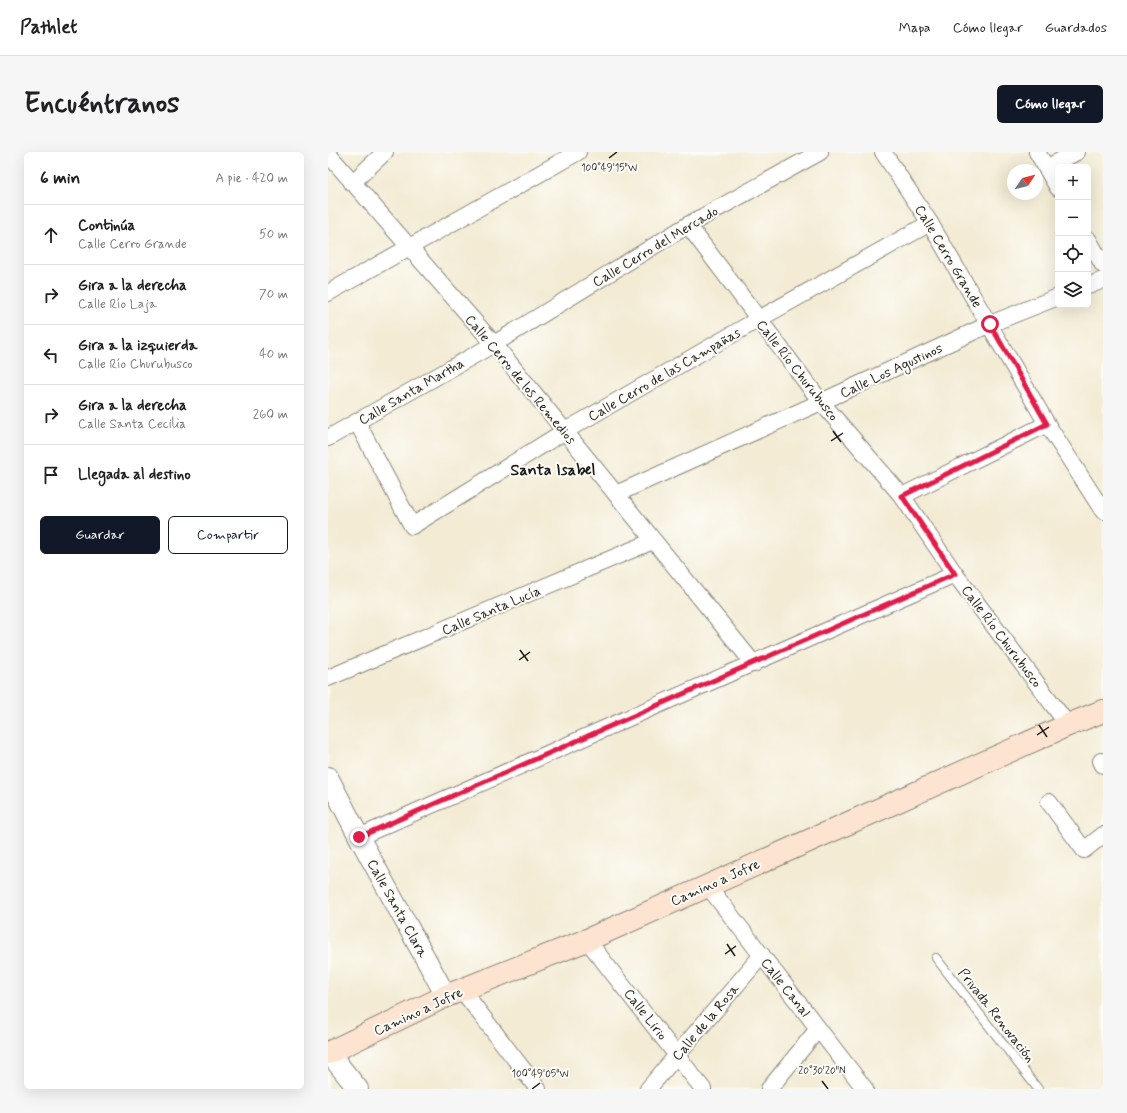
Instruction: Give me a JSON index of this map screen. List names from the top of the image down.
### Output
{
  "streets": {
    "main road": ["Camino a Jofre"],
    "street": [
      "Calle Cerro del Mercado",
      "Calle Cerro Grande",
      "Calle Río Churubusco",
      "Calle Los Agustinos",
      "Calle Cerro de las Campañas",
      "Calle Cerro de los Remedios",
      "Calle Santa Martha",
      "Calle Santa Lucía",
      "Calle Santa Clara",
      "Calle Canal",
      "Calle Lirio",
      "Calle de la Rosa"
    ],
    "lane": ["Privada Renovación"]
  },
  "crossings": [
    ["Calle Cerro del Mercado", "Calle Río Churubusco"],
    ["Calle Cerro del Mercado", "Calle Cerro de los Remedios"],
    ["Calle Cerro del Mercado", "Calle Santa Martha"],
    ["Calle Cerro Grande", "Calle Los Agustinos"],
    ["Calle Cerro Grande", "Calle Cerro de las Campañas"],
    ["Calle Río Churubusco", "Calle Los Agustinos"],
    ["Calle Río Churubusco", "Calle Cerro de las Campañas"],
    ["Calle Río Churubusco", "Camino a Jofre"],
    ["Calle Los Agustinos", "Calle Cerro de los Remedios"],
    ["Calle Cerro de las Campañas", "Calle Cerro de los Remedios"],
    ["Calle Cerro de las Campañas", "Calle Santa Martha"],
    ["Calle Cerro de los Remedios", "Calle Santa Martha"],
    ["Calle Cerro de los Remedios", "Calle Santa Lucía"],
    ["Camino a Jofre", "Calle Santa Clara"],
    ["Camino a Jofre", "Calle Canal"],
    ["Camino a Jofre", "Calle Lirio"],
    ["Calle Canal", "Calle de la Rosa"],
    ["Calle Lirio", "Calle de la Rosa"]
  ],
  "districts": ["Santa Isabel"],
  "north": "top right",
  "page": {
    "header": "Pathlet",
    "nav": ["Mapa", "Cómo llegar", "Guardados"],
    "buttons": [
      "Cómo llegar",
      ["Guardar", "Compartir"]
    ],
    "title": "Encuéntranos",
    "heading": ["6 min", "A pie · 420 m"],
    "map_buttons": ["+", "−"],
    "list": [
      ["Continúa", "Calle Cerro Grande", "50 m"],
      ["Gira a la derecha", "Calle Río Laja", "70 m"],
      ["Gira a la izquierda", "Calle Río Churubusco", "40 m"],
      ["Gira a la derecha", "Calle Santa Cecilia", "260 m"],
      "Llegada al destino"
    ]
  },
  "coordinates": ["100°49'15\"W", "20°30'20\"N", "100°49'05\"W"]
}
